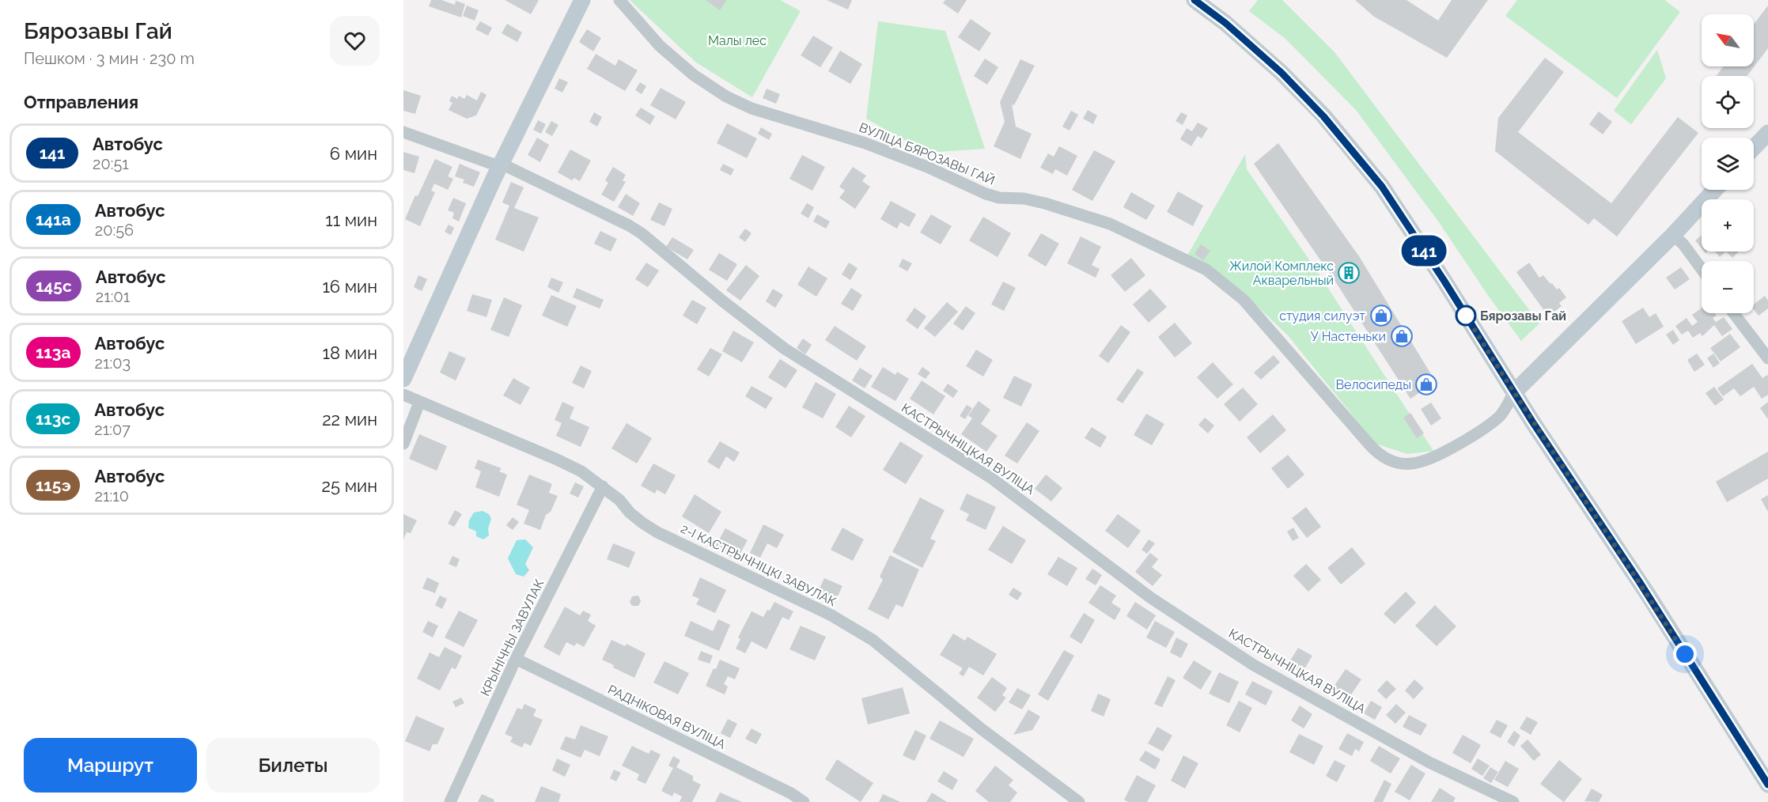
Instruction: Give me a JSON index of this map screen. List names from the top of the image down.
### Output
{
  "streets": {
    "street": [
      "ВУЛІЦА БЯРОЗАВЫ ГАЙ",
      "КАСТРЫЧНІЦКАЯ ВУЛІЦА",
      "2-І КАСТРЫЧНІЦКІ ЗАВУЛАК",
      "КРЫНІЧНЫ ЗАВУЛАК",
      "РАДНІКОВАЯ ВУЛІЦА"
    ]
  },
  "crossings": [
    ["2-І КАСТРЫЧНІЦКІ ЗАВУЛАК", "КРЫНІЧНЫ ЗАВУЛАК"],
    ["КРЫНІЧНЫ ЗАВУЛАК", "РАДНІКОВАЯ ВУЛІЦА"]
  ],
  "parks": ["Малы лес"],
  "places": {
    "building": ["Жилой Комплекс Акварельный"],
    "shop": ["студия силуэт", "У Настеньки", "Велосипеды"],
    "other": ["Бярозавы Гай"]
  },
  "lines": ["bus line 141"],
  "north": "top left",
  "page": {
    "heading": [
      ["Бярозавы Гай", "Пешком · 3 мин · 230 m"],
      "Отправления"
    ],
    "on_map": "141",
    "map_buttons": ["+", "−"],
    "list": [
      {
        "mark": "141",
        "name": "Автобус",
        "note": "20:51",
        "value": "6 мин"
      },
      {
        "mark": "141а",
        "name": "Автобус",
        "note": "20:56",
        "value": "11 мин"
      },
      {
        "mark": "145с",
        "name": "Автобус",
        "note": "21:01",
        "value": "16 мин"
      },
      {
        "mark": "113а",
        "name": "Автобус",
        "note": "21:03",
        "value": "18 мин"
      },
      {
        "mark": "113с",
        "name": "Автобус",
        "note": "21:07",
        "value": "22 мин"
      },
      {
        "mark": "115э",
        "name": "Автобус",
        "note": "21:10",
        "value": "25 мин"
      }
    ],
    "buttons": ["Маршрут", "Билеты"]
  }
}
